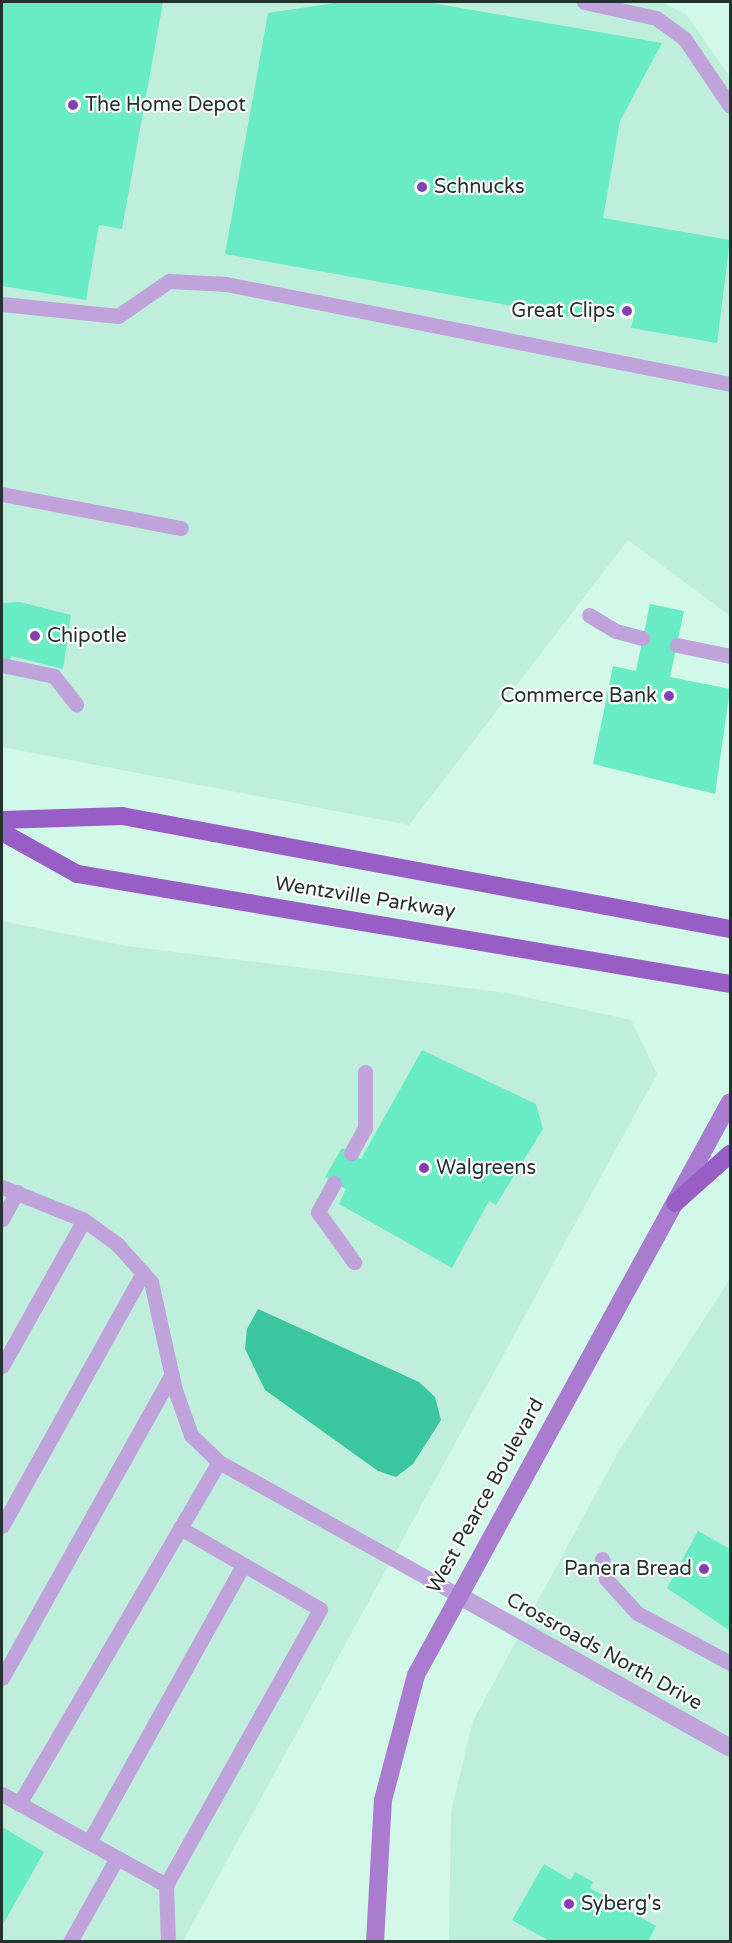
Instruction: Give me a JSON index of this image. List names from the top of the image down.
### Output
{
  "streets": {
    "main road": ["Wentzville Parkway"],
    "street": ["West Pearce Boulevard", "Crossroads North Drive"]
  },
  "crossings": [
    ["West Pearce Boulevard", "Crossroads North Drive"]
  ],
  "places": [
    "The Home Depot",
    "Schnucks",
    "Great Clips",
    "Chipotle",
    "Commerce Bank",
    "Walgreens",
    "Panera Bread",
    "Syberg's"
  ]
}
